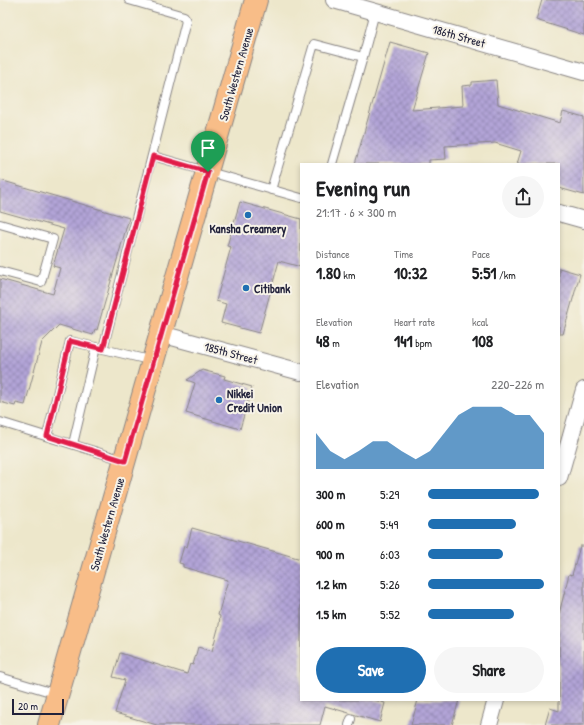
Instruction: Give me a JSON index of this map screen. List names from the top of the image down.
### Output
{
  "streets": {
    "main road": ["South Western Avenue"],
    "street": ["186th Street", "185th Street"]
  },
  "crossings": [
    ["South Western Avenue", "185th Street"]
  ],
  "places": ["Kansha Creamery", "Citibank", "Nikkei Credit Union"],
  "scale_bar": "20 m",
  "page": {
    "heading": ["Evening run", "21:17 · 6 × 300 m"],
    "stats": [
      ["Distance", "1.80 km"],
      ["Time", "10:32"],
      ["Pace", "5:51 /km"],
      ["Elevation", "48 m"],
      ["Heart rate", "141 bpm"],
      ["kcal", "108"]
    ],
    "chart": ["Elevation", "220–226 m"],
    "list": [
      {
        "name": "300 m",
        "note": "5:29"
      },
      {
        "name": "600 m",
        "note": "5:49"
      },
      {
        "name": "900 m",
        "note": "6:03"
      },
      {
        "name": "1.2 km",
        "note": "5:26"
      },
      {
        "name": "1.5 km",
        "note": "5:52"
      }
    ],
    "buttons": ["Save", "Share"],
    "scale": "20 m"
  }
}
